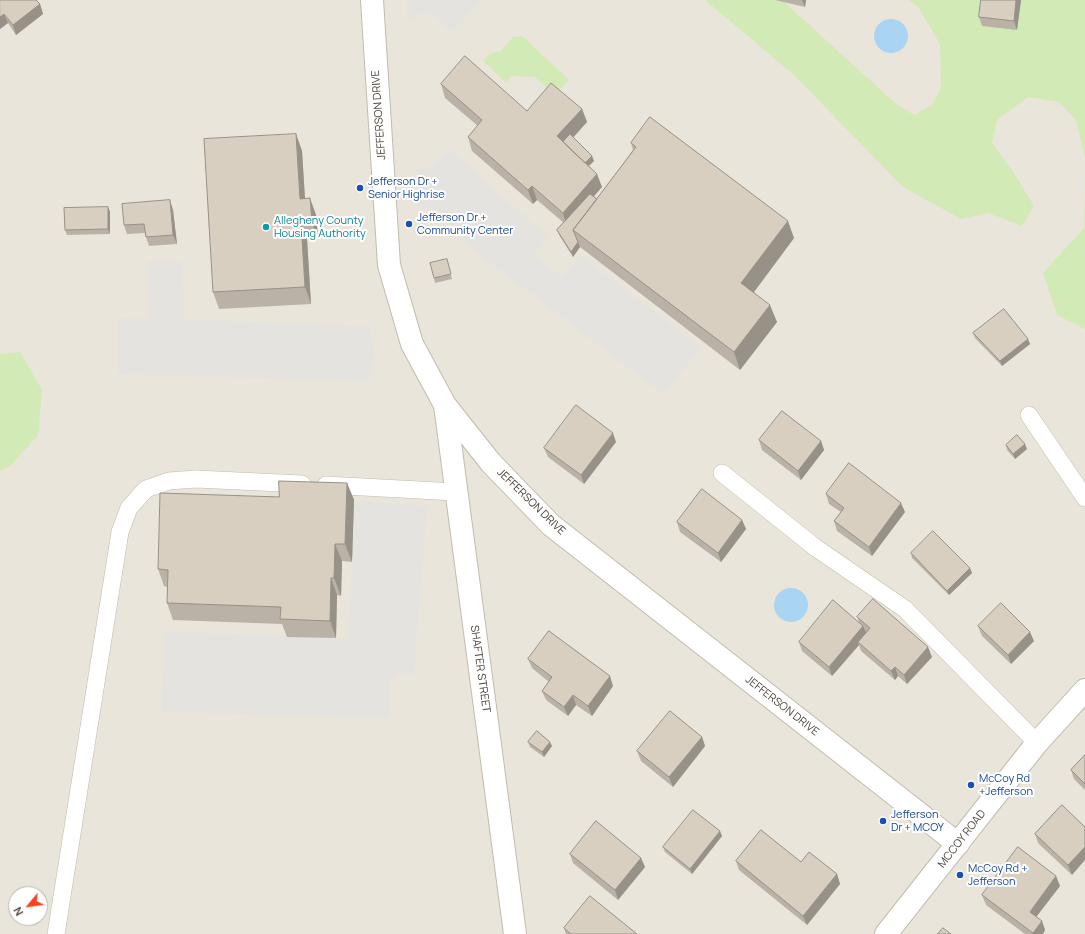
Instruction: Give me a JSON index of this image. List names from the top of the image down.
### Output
{
  "streets": {
    "street": ["JEFFERSON DRIVE", "SHAFTER STREET", "MCCOY ROAD"]
  },
  "crossings": [
    ["JEFFERSON DRIVE", "SHAFTER STREET"],
    ["JEFFERSON DRIVE", "MCCOY ROAD"]
  ],
  "places": [
    "Jefferson Dr + Senior Highrise",
    "Jefferson Dr + Community Center",
    "Allegheny County Housing Authority",
    "McCoy Rd +Jefferson",
    "Jefferson Dr + MCOY",
    "McCoy Rd + Jefferson"
  ],
  "north": "bottom left"
}
